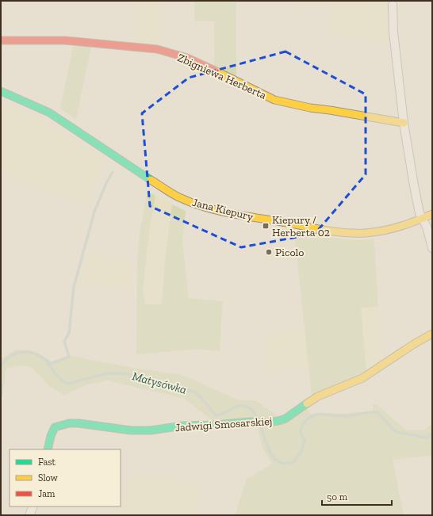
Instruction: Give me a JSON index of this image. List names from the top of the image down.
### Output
{
  "streets": {
    "street": ["Zbigniewa Herberta", "Jana Kiepury", "Jadwigi Smosarskiej"]
  },
  "water": ["Matysówka"],
  "places": {
    "transit": ["Kiepury / Herberta 02"],
    "other": ["Picolo"]
  },
  "legend": ["Fast", "Slow", "Jam"],
  "scale_bar": "50 m"
}
